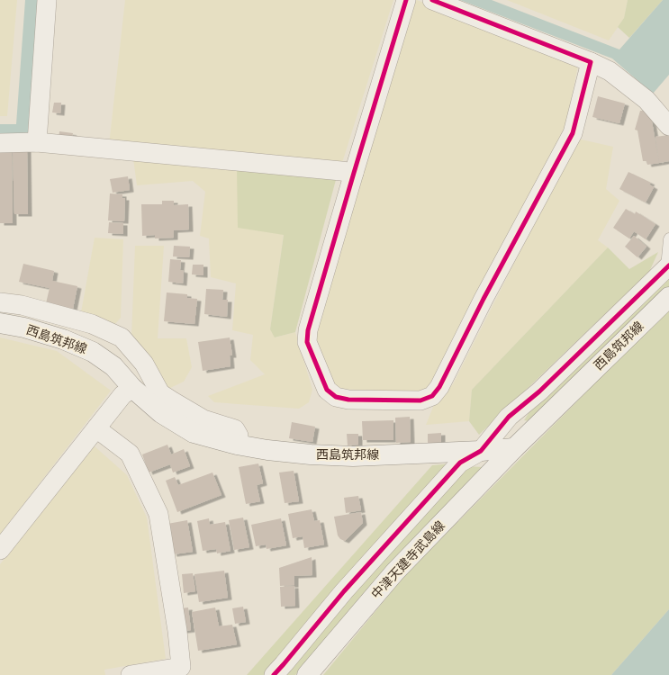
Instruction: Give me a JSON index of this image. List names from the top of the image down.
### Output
{
  "streets": {
    "main road": ["西島筑邦線", "中津天建寺武島線"]
  },
  "crossings": [
    ["西島筑邦線", "中津天建寺武島線"]
  ]
}
